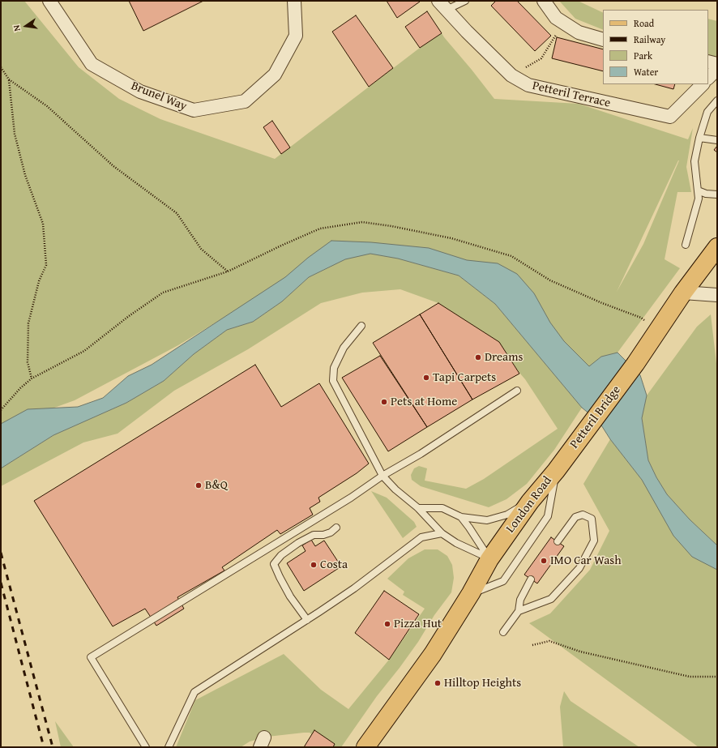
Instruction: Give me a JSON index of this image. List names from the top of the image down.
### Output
{
  "streets": {
    "main road": ["Petteril Bridge", "London Road"],
    "street": ["Petteril Terrace", "Brunel Way"]
  },
  "crossings": [
    ["Petteril Bridge", "London Road"]
  ],
  "places": [
    "Dreams",
    "Tapi Carpets",
    "Pets at Home",
    "B&Q",
    "IMO Car Wash",
    "Costa",
    "Pizza Hut",
    "Hilltop Heights"
  ],
  "legend": [
    "Road",
    "Railway",
    "Park",
    "Water"
  ],
  "north": "left"
}
